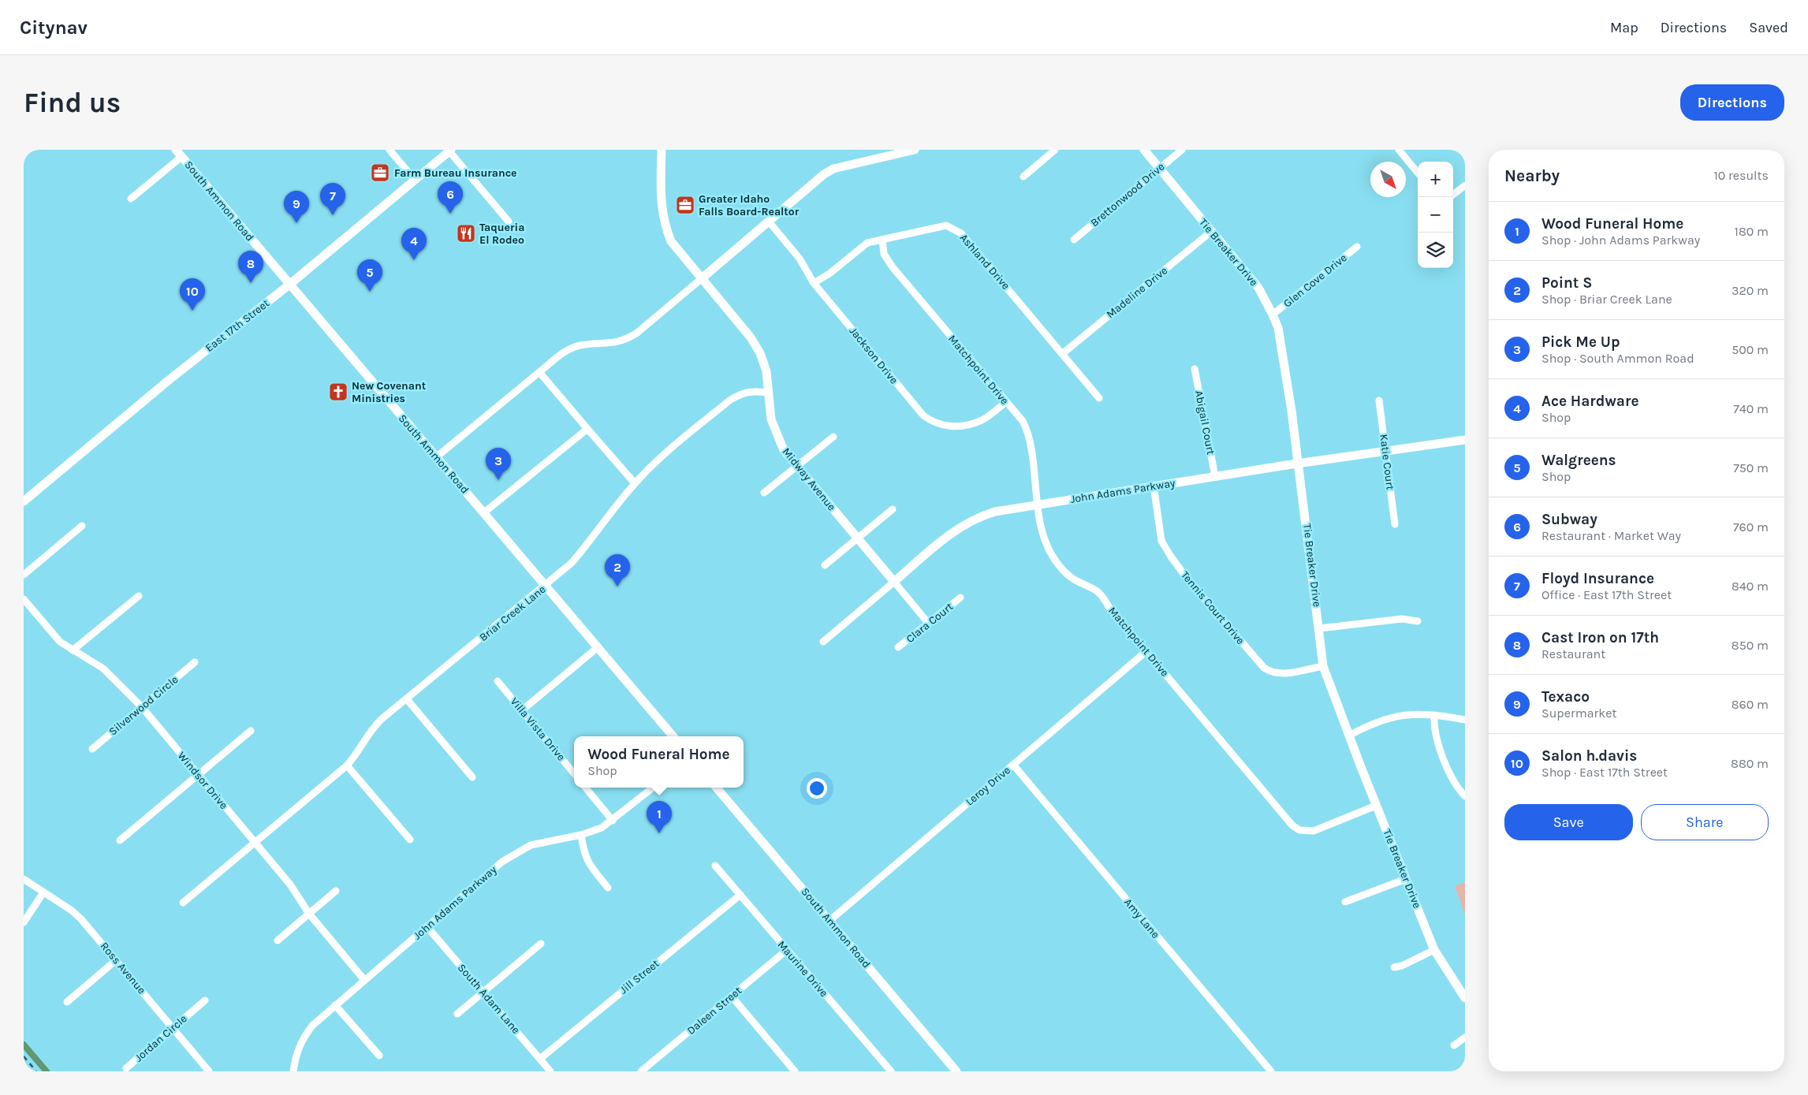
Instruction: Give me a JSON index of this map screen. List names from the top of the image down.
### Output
{
  "streets": {
    "street": [
      "Brettonwood Drive",
      "South Ammon Road",
      "Tie Breaker Drive",
      "Ashland Drive",
      "Glen Cove Drive",
      "Madeline Drive",
      "East 17th Street",
      "Jackson Drive",
      "Matchpoint Drive",
      "Abigail Court",
      "Katie Court",
      "Midway Avenue",
      "John Adams Parkway",
      "Tennis Court Drive",
      "Briar Creek Lane",
      "Clara Court",
      "Silverwood Circle",
      "Villa Vista Drive",
      "Windsor Drive",
      "Leroy Drive",
      "Amy Lane",
      "Ross Avenue",
      "Maurine Drive",
      "Jill Street",
      "South Adam Lane",
      "Daleen Street",
      "Jordan Circle"
    ]
  },
  "crossings": [
    ["Brettonwood Drive", "Tie Breaker Drive"],
    ["South Ammon Road", "East 17th Street"],
    ["South Ammon Road", "Briar Creek Lane"],
    ["South Ammon Road", "Leroy Drive"],
    ["Tie Breaker Drive", "Glen Cove Drive"],
    ["Tie Breaker Drive", "Madeline Drive"],
    ["Tie Breaker Drive", "Matchpoint Drive"],
    ["Tie Breaker Drive", "John Adams Parkway"],
    ["Tie Breaker Drive", "Tennis Court Drive"],
    ["Ashland Drive", "Madeline Drive"],
    ["Ashland Drive", "Jackson Drive"],
    ["Ashland Drive", "Matchpoint Drive"],
    ["Jackson Drive", "Matchpoint Drive"],
    ["Matchpoint Drive", "John Adams Parkway"],
    ["Matchpoint Drive", "Leroy Drive"],
    ["Abigail Court", "John Adams Parkway"],
    ["Katie Court", "John Adams Parkway"],
    ["Midway Avenue", "John Adams Parkway"],
    ["Midway Avenue", "Briar Creek Lane"],
    ["Midway Avenue", "Clara Court"],
    ["John Adams Parkway", "Tennis Court Drive"],
    ["John Adams Parkway", "Windsor Drive"],
    ["John Adams Parkway", "South Adam Lane"],
    ["Briar Creek Lane", "Windsor Drive"],
    ["Silverwood Circle", "Windsor Drive"],
    ["Leroy Drive", "Amy Lane"],
    ["Ross Avenue", "Jordan Circle"],
    ["Maurine Drive", "Jill Street"],
    ["Maurine Drive", "Daleen Street"],
    ["Jill Street", "South Adam Lane"]
  ],
  "places": {
    "office": ["Farm Bureau Insurance", "Greater Idaho Falls Board-Realtor"],
    "restaurant": ["Taqueria El Rodeo"],
    "church": ["New Covenant Ministries"]
  },
  "north": "bottom right",
  "page": {
    "header": "Citynav",
    "nav": ["Map", "Directions", "Saved"],
    "buttons": [
      "Directions",
      ["Save", "Share"]
    ],
    "title": "Find us",
    "heading": ["Nearby", "10 results"],
    "map_buttons": ["+", "−"],
    "pins": [
      "6",
      "7",
      "9",
      "4",
      "8",
      "5",
      "10",
      "3",
      "2",
      "1"
    ],
    "list": [
      {
        "mark": "1",
        "name": "Wood Funeral Home",
        "note": "Shop · John Adams Parkway",
        "value": "180 m"
      },
      {
        "mark": "2",
        "name": "Point S",
        "note": "Shop · Briar Creek Lane",
        "value": "320 m"
      },
      {
        "mark": "3",
        "name": "Pick Me Up",
        "note": "Shop · South Ammon Road",
        "value": "500 m"
      },
      {
        "mark": "4",
        "name": "Ace Hardware",
        "note": "Shop",
        "value": "740 m"
      },
      {
        "mark": "5",
        "name": "Walgreens",
        "note": "Shop",
        "value": "750 m"
      },
      {
        "mark": "6",
        "name": "Subway",
        "note": "Restaurant · Market Way",
        "value": "760 m"
      },
      {
        "mark": "7",
        "name": "Floyd Insurance",
        "note": "Office · East 17th Street",
        "value": "840 m"
      },
      {
        "mark": "8",
        "name": "Cast Iron on 17th",
        "note": "Restaurant",
        "value": "850 m"
      },
      {
        "mark": "9",
        "name": "Texaco",
        "note": "Supermarket",
        "value": "860 m"
      },
      {
        "mark": "10",
        "name": "Salon h.davis",
        "note": "Shop · East 17th Street",
        "value": "880 m"
      }
    ],
    "popup": ["Wood Funeral Home", "Shop"]
  }
}
